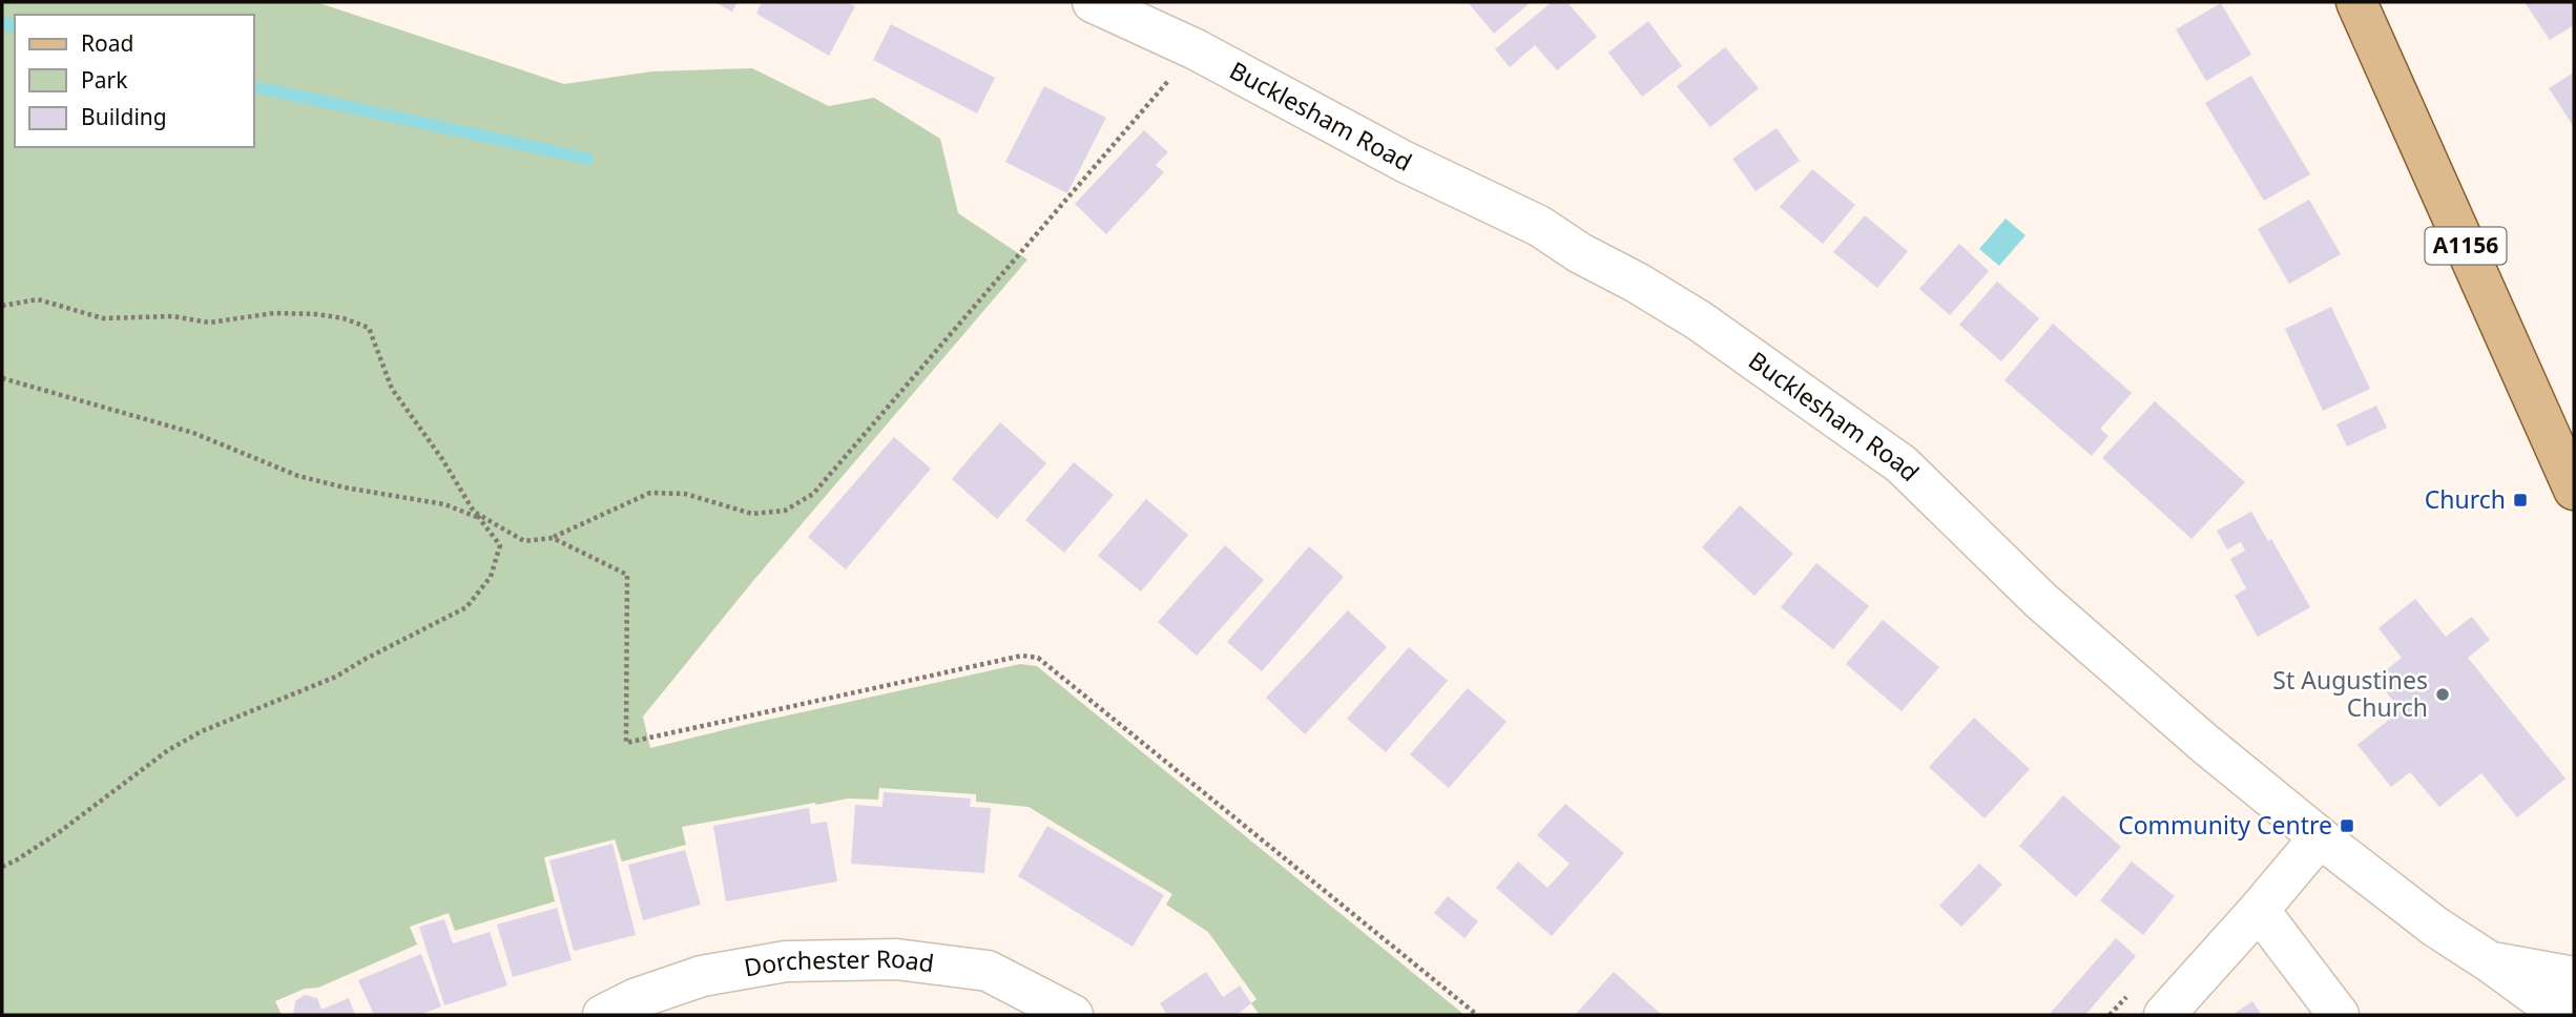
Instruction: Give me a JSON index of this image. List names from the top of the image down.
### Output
{
  "streets": {
    "main road": ["A1156"],
    "street": ["Bucklesham Road", "Dorchester Road"]
  },
  "places": {
    "transit": ["Church", "Community Centre"],
    "other": ["St Augustines Church"]
  },
  "legend": ["Road", "Park", "Building"]
}
